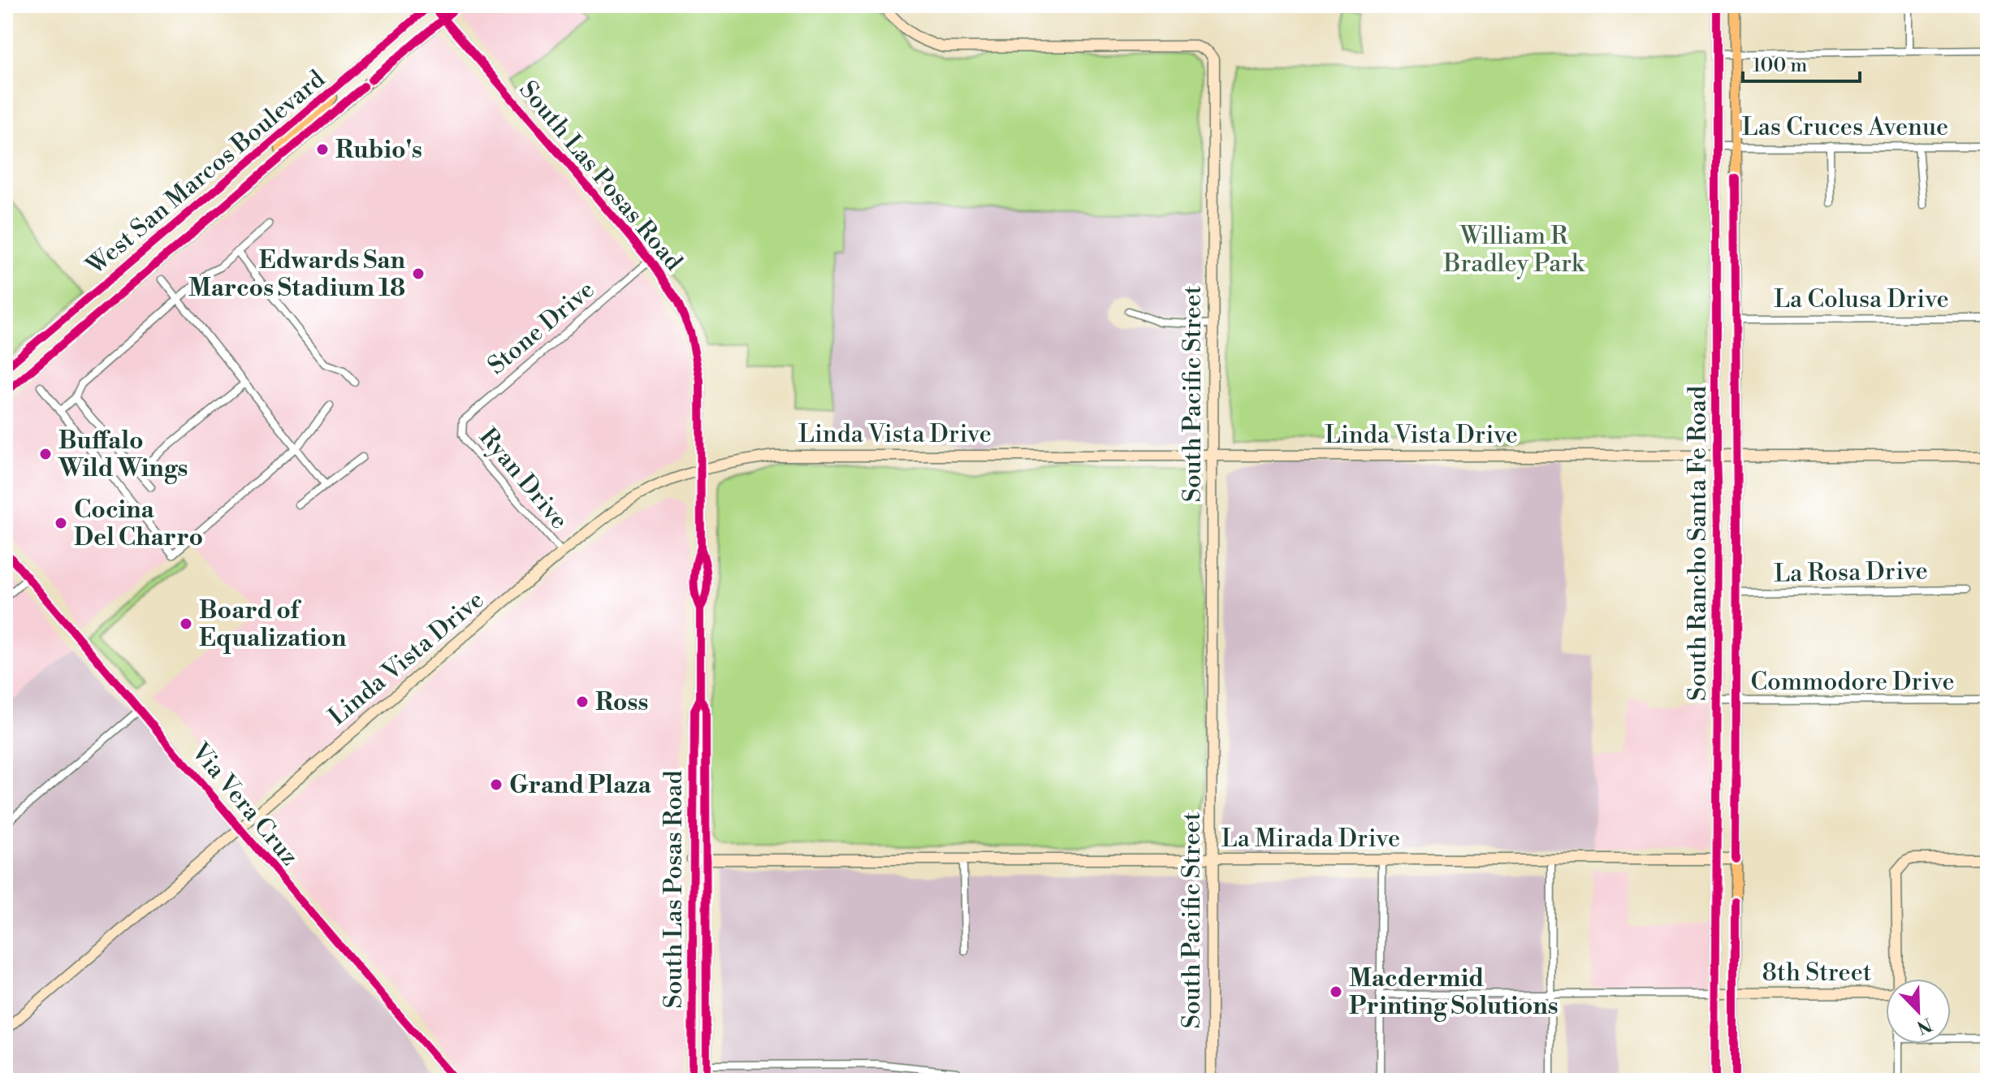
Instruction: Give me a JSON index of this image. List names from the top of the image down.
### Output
{
  "streets": {
    "main road": [
      "West San Marcos Boulevard",
      "South Las Posas Road",
      "South Pacific Street",
      "Linda Vista Drive",
      "South Rancho Santa Fe Road",
      "Via Vera Cruz",
      "La Mirada Drive",
      "8th Street"
    ],
    "street": [
      "Las Cruces Avenue",
      "La Colusa Drive",
      "Stone Drive",
      "Ryan Drive",
      "La Rosa Drive",
      "Commodore Drive"
    ]
  },
  "crossings": [
    ["Las Cruces Avenue", "South Rancho Santa Fe Road"],
    ["West San Marcos Boulevard", "South Las Posas Road"],
    ["South Las Posas Road", "Stone Drive"],
    ["South Las Posas Road", "Linda Vista Drive"],
    ["South Las Posas Road", "La Mirada Drive"],
    ["La Colusa Drive", "South Rancho Santa Fe Road"],
    ["Stone Drive", "Ryan Drive"],
    ["South Pacific Street", "Linda Vista Drive"],
    ["South Pacific Street", "La Mirada Drive"],
    ["Linda Vista Drive", "Ryan Drive"],
    ["Linda Vista Drive", "South Rancho Santa Fe Road"],
    ["Linda Vista Drive", "Via Vera Cruz"],
    ["South Rancho Santa Fe Road", "La Rosa Drive"],
    ["South Rancho Santa Fe Road", "Commodore Drive"],
    ["South Rancho Santa Fe Road", "La Mirada Drive"],
    ["South Rancho Santa Fe Road", "8th Street"]
  ],
  "parks": ["William R Bradley Park"],
  "places": [
    "Rubio's",
    "Edwards San Marcos Stadium 18",
    "Buffalo Wild Wings",
    "Cocina Del Charro",
    "Board of Equalization",
    "Ross",
    "Grand Plaza",
    "Macdermid Printing Solutions"
  ],
  "scale_bar": "100 m",
  "north": "bottom right"
}
